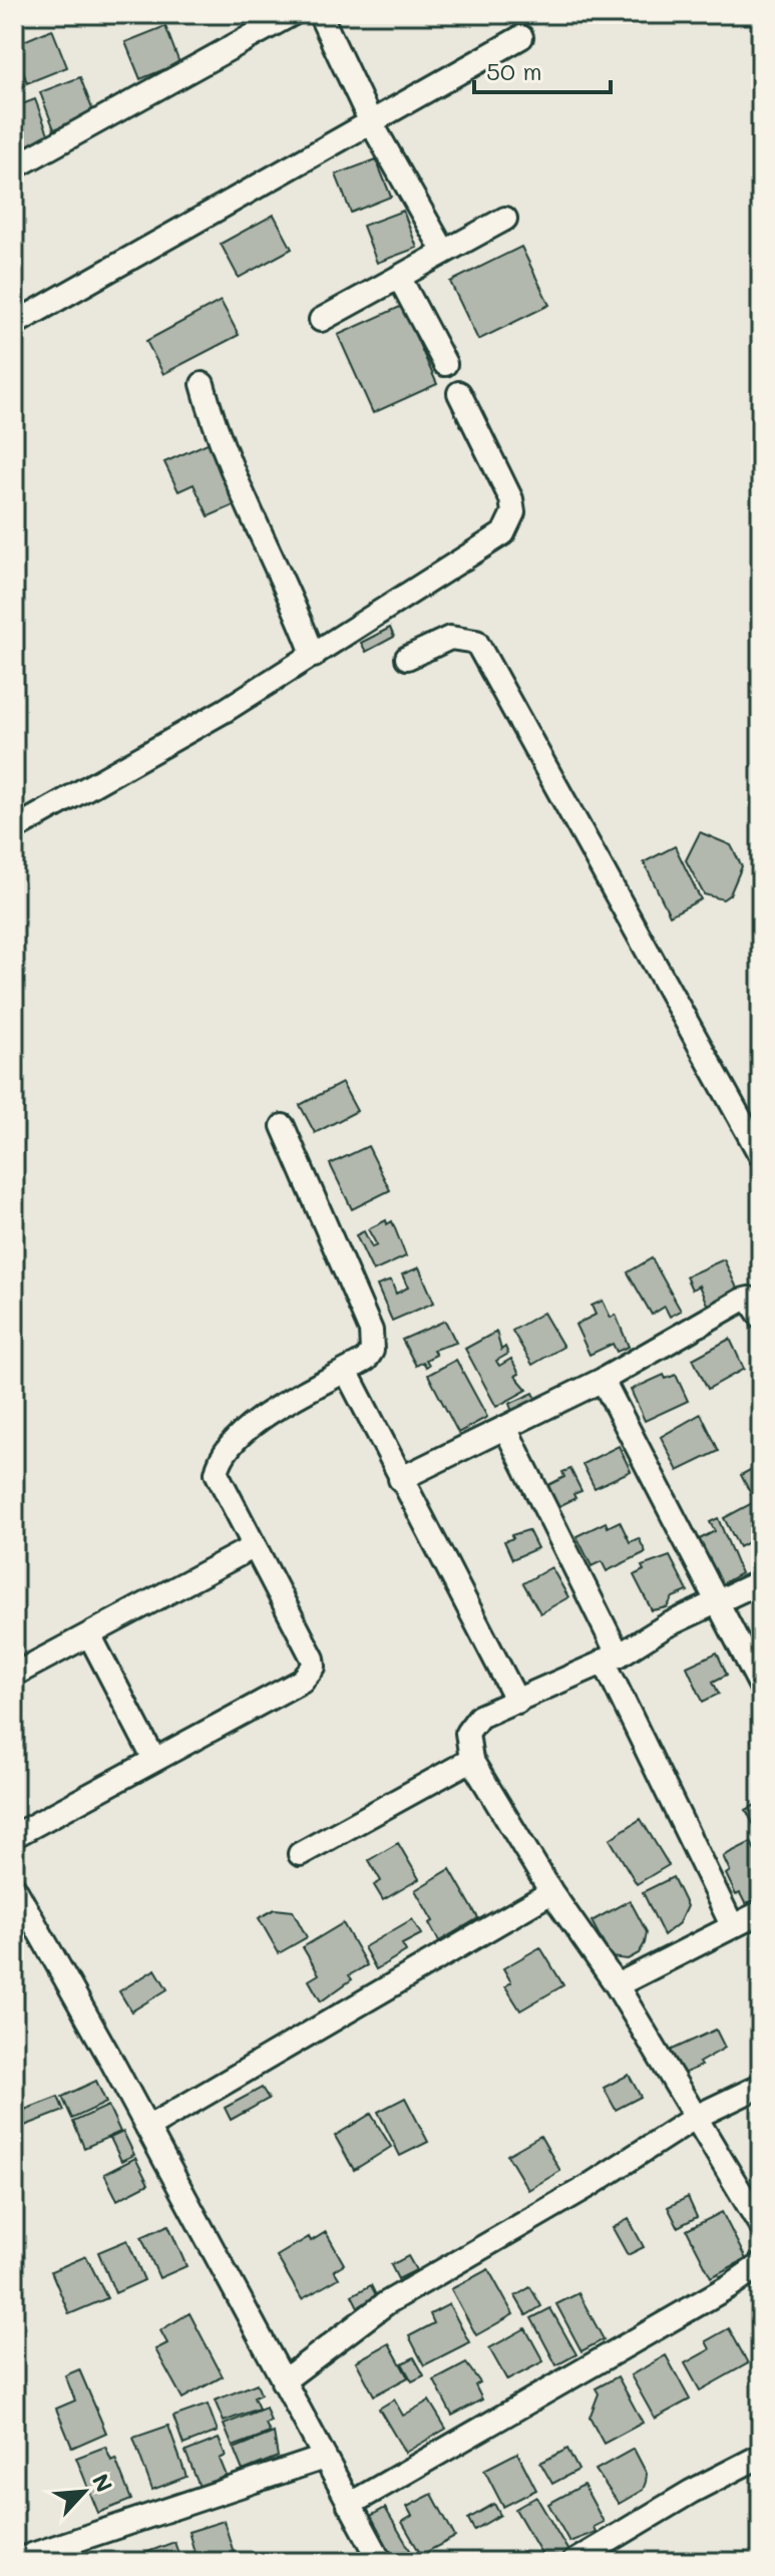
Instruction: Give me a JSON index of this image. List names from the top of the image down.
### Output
{
  "scale_bar": "50 m",
  "north": "top right"
}
